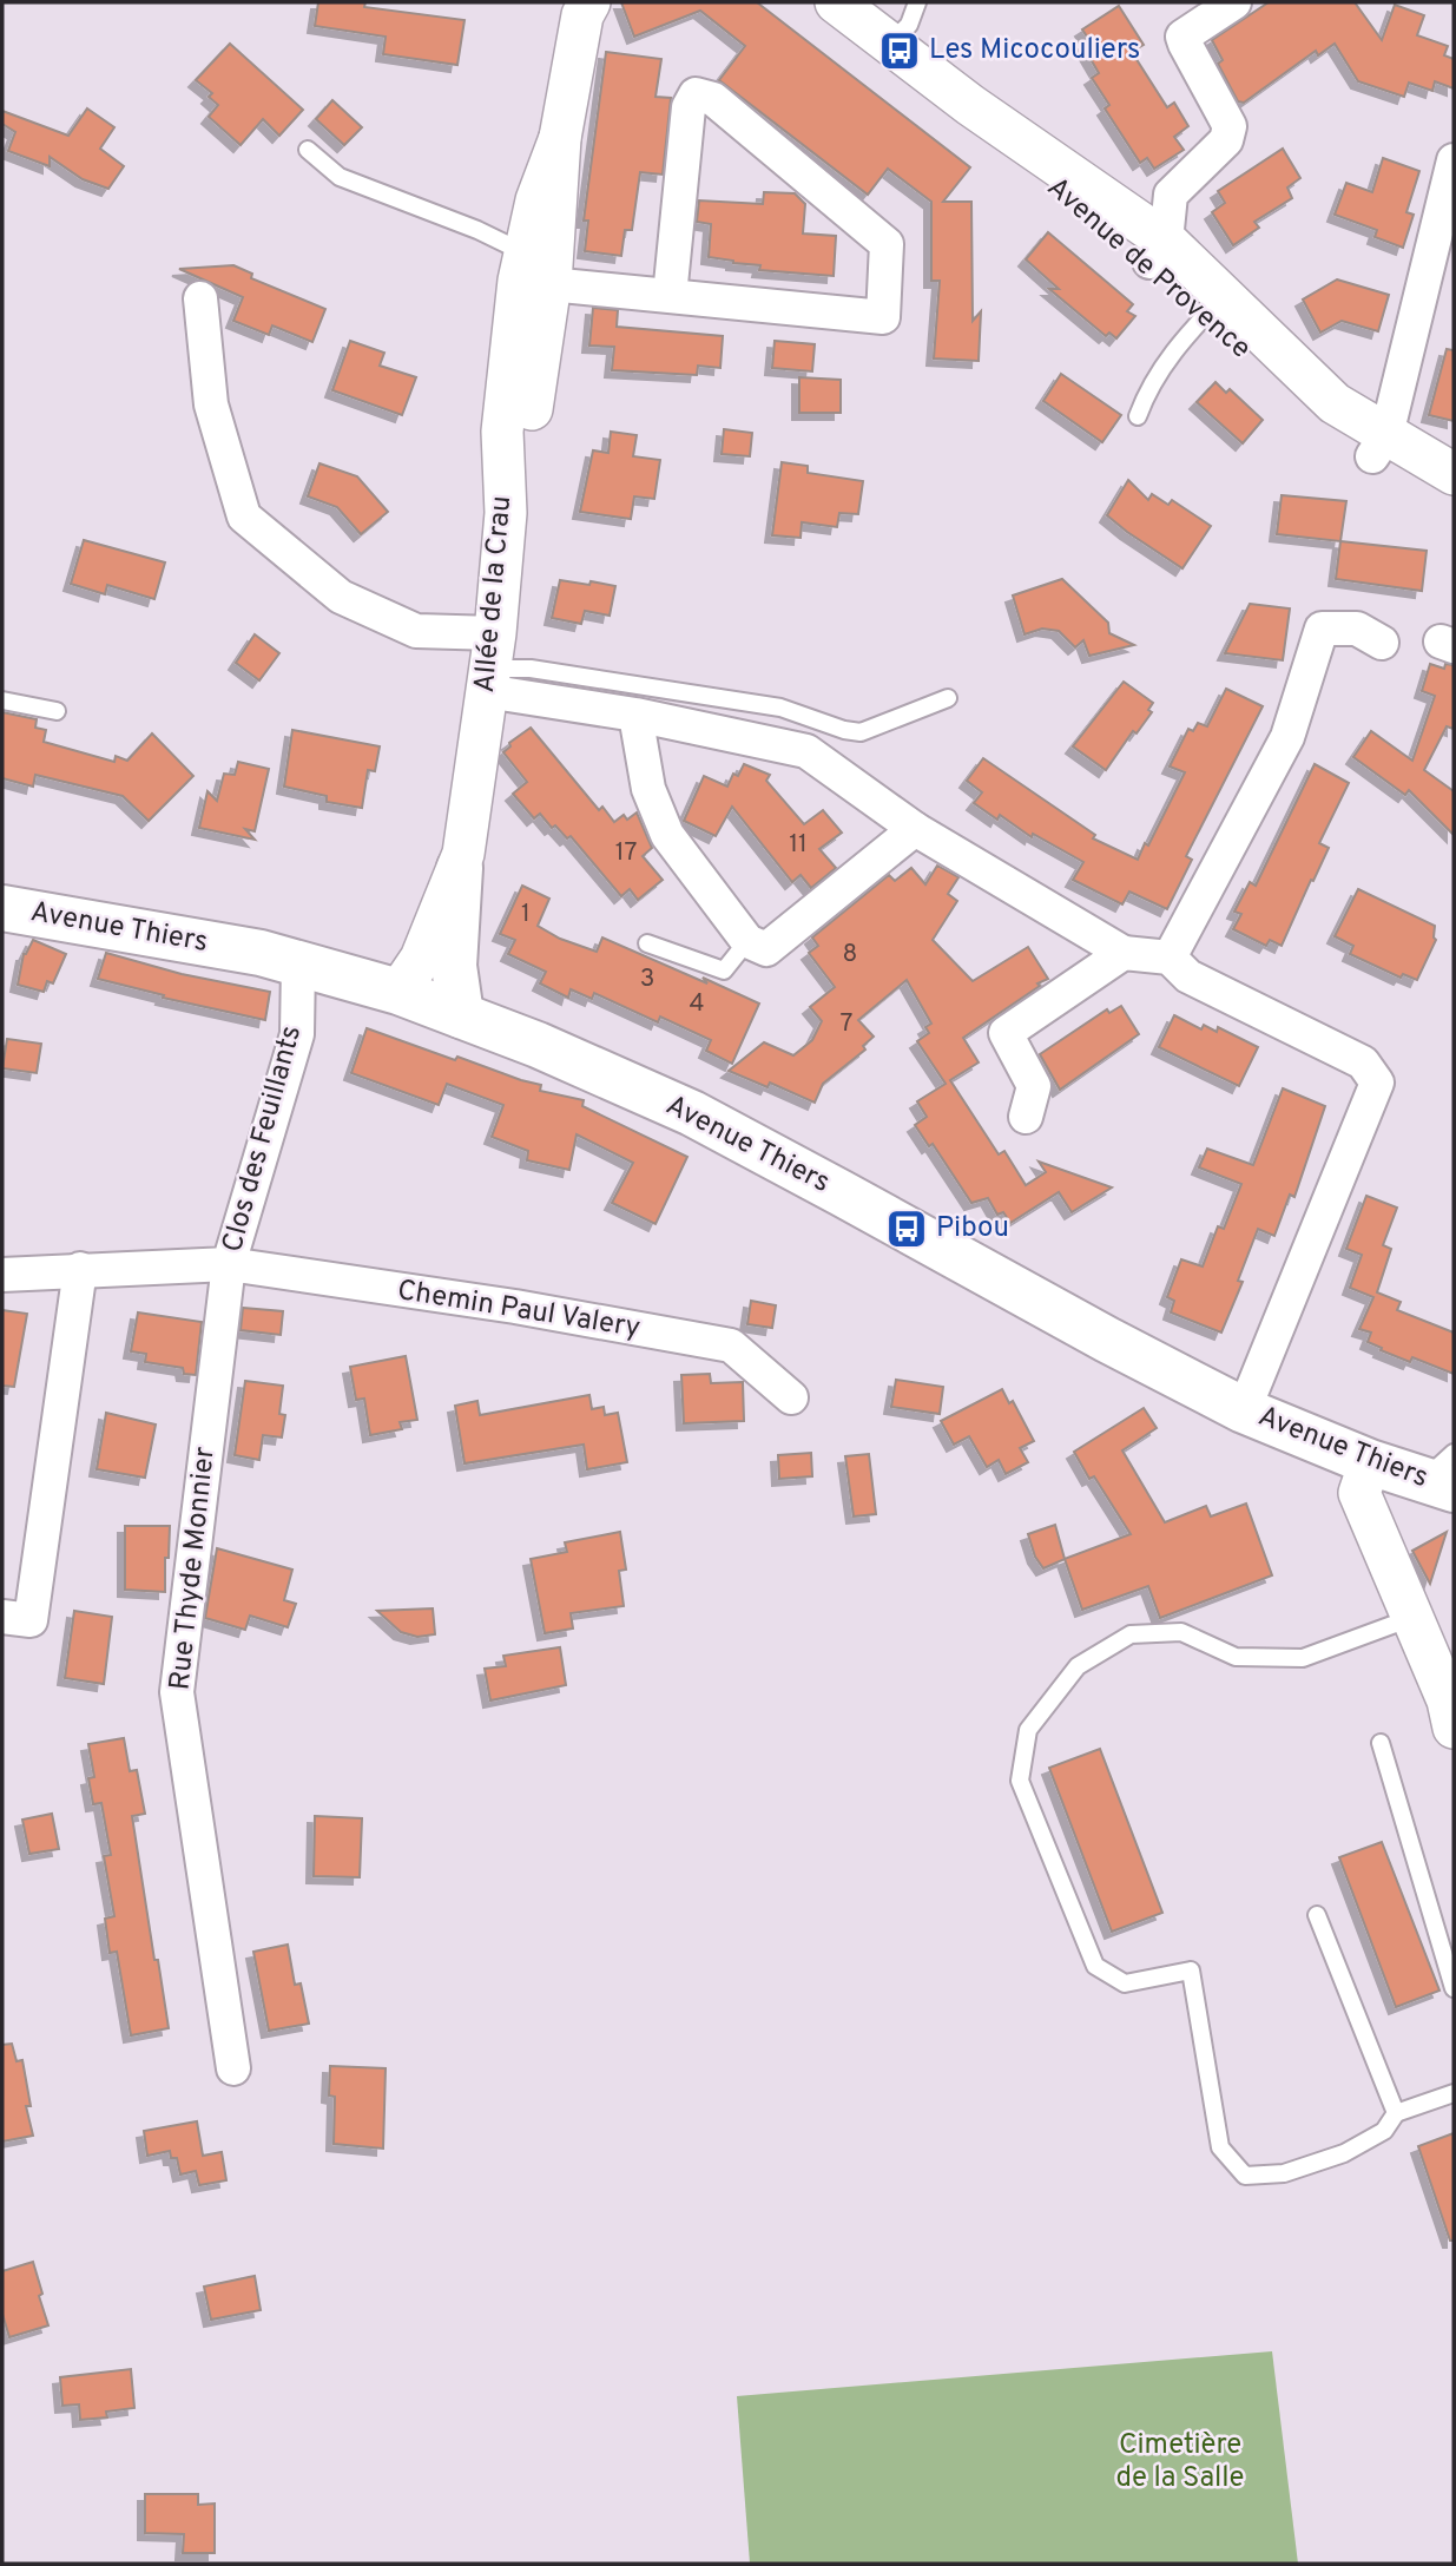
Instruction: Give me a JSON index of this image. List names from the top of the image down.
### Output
{
  "streets": {
    "main road": ["Avenue Thiers"],
    "street": [
      "Avenue de Provence",
      "Allée de la Crau",
      "Clos des Feuillants",
      "Chemin Paul Valery",
      "Rue Thyde Monnier"
    ]
  },
  "crossings": [
    ["Allée de la Crau", "Avenue Thiers"],
    ["Avenue Thiers", "Clos des Feuillants"],
    ["Clos des Feuillants", "Chemin Paul Valery"],
    ["Clos des Feuillants", "Rue Thyde Monnier"],
    ["Chemin Paul Valery", "Rue Thyde Monnier"]
  ],
  "parks": ["Cimetière de la Salle"],
  "places": {
    "bus stop": ["Les Micocouliers", "Pibou"]
  },
  "house_numbers": [
    "11",
    "17",
    "1",
    "8",
    "3",
    "4",
    "7"
  ]
}
